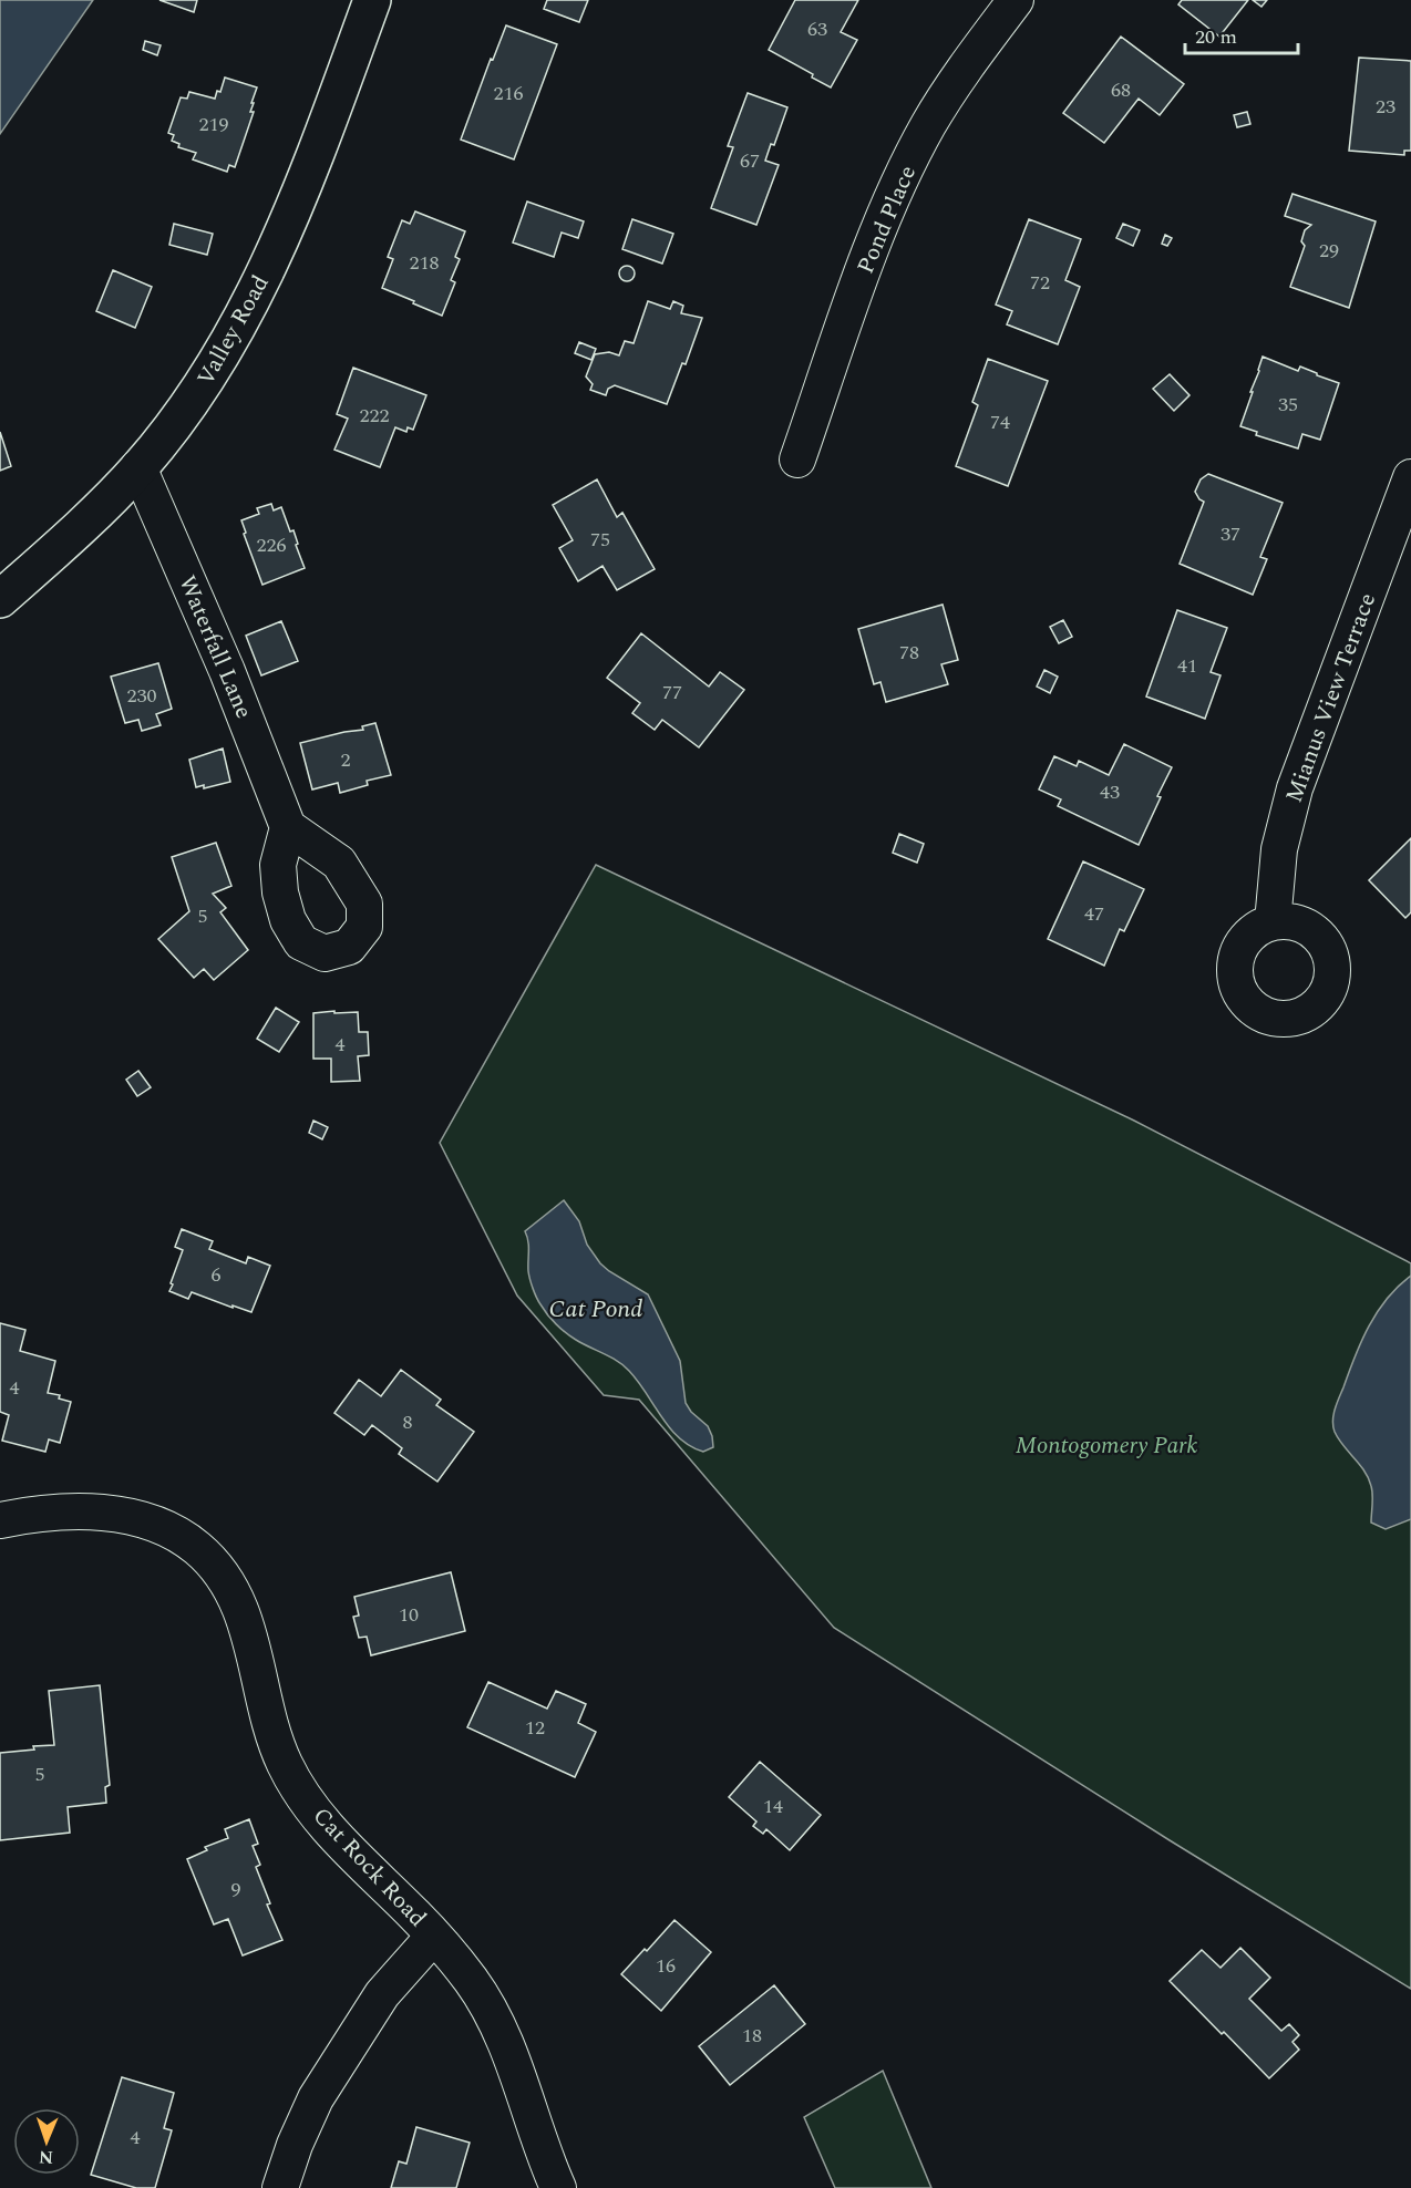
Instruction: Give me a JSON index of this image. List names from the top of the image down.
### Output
{
  "streets": {
    "main road": ["Valley Road"],
    "street": [
      "Pond Place",
      "Waterfall Lane",
      "Mianus View Terrace",
      "Cat Rock Road"
    ]
  },
  "crossings": [
    ["Valley Road", "Waterfall Lane"]
  ],
  "water": ["Cat Pond"],
  "parks": ["Montogomery Park"],
  "house_numbers": [
    "63",
    "68",
    "216",
    "23",
    "219",
    "67",
    "29",
    "218",
    "72",
    "35",
    "222",
    "74",
    "37",
    "75",
    "226",
    "78",
    "41",
    "77",
    "230",
    "2",
    "43",
    "47",
    "5",
    "4",
    "6",
    "4",
    "8",
    "10",
    "12",
    "5",
    "14",
    "9",
    "16",
    "18",
    "4"
  ],
  "scale_bar": "20 m",
  "north": "bottom"
}
